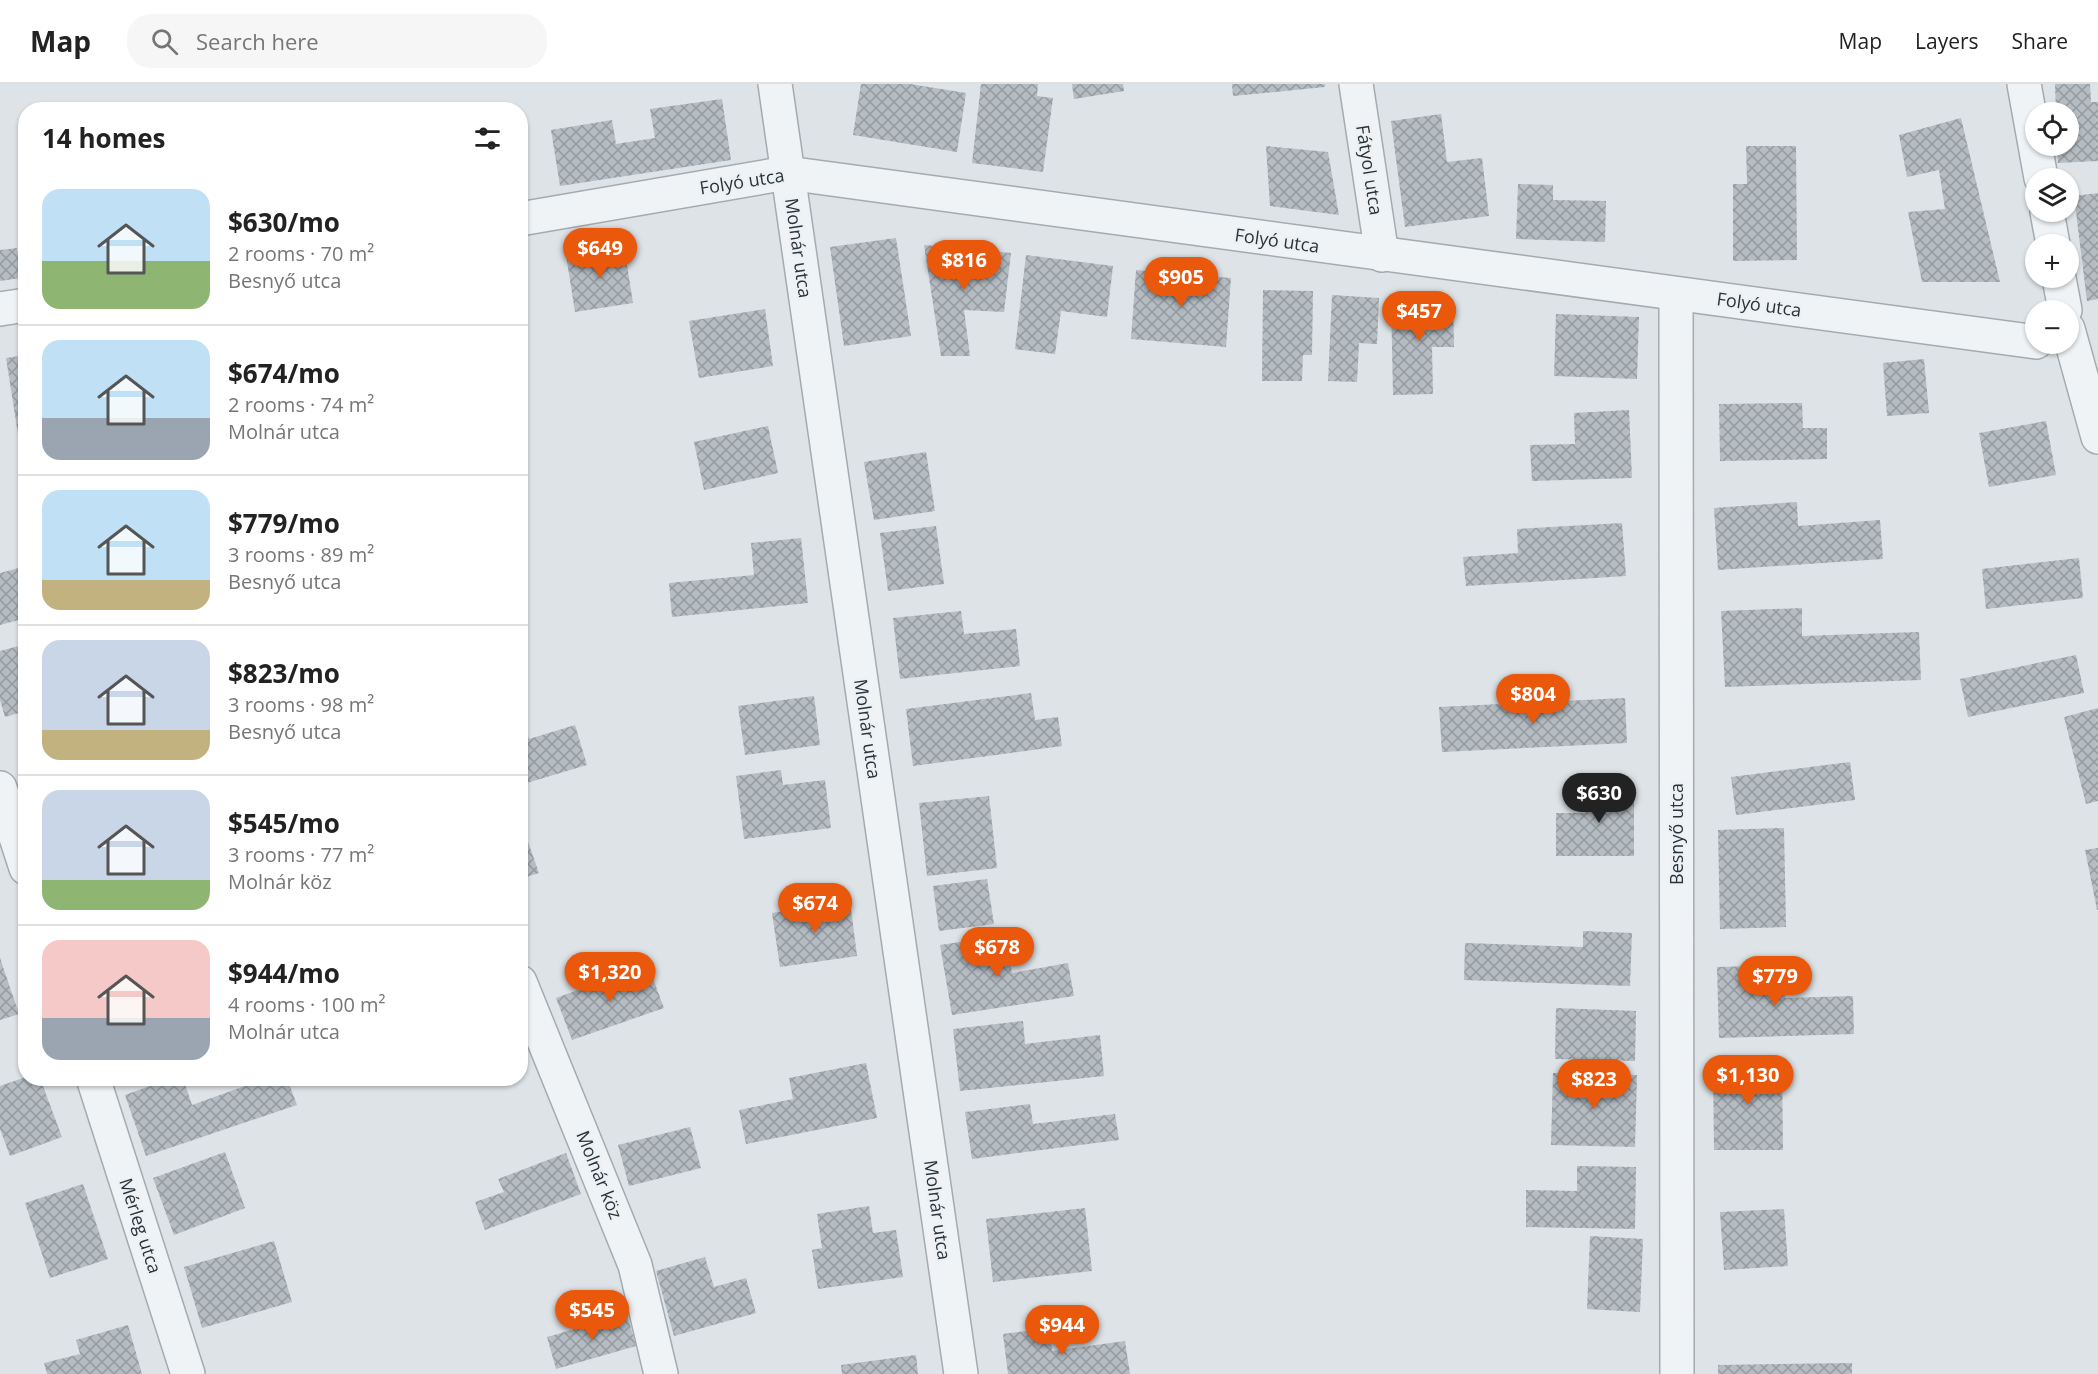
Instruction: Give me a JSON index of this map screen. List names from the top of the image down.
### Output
{
  "streets": {
    "street": [
      "Fátyol utca",
      "Folyó utca",
      "Molnár utca",
      "Besnyő utca",
      "Molnár köz",
      "Mérleg utca"
    ]
  },
  "crossings": [
    ["Fátyol utca", "Folyó utca"],
    ["Folyó utca", "Molnár utca"],
    ["Folyó utca", "Besnyő utca"]
  ],
  "page": {
    "header": "Map",
    "search": "Search here",
    "nav": ["Map", "Layers", "Share"],
    "map_buttons": ["+", "−"],
    "heading": "14 homes",
    "list": [
      {
        "name": "$630/mo",
        "note": "2 rooms · 70 m² · Besnyő utca"
      },
      {
        "name": "$674/mo",
        "note": "2 rooms · 74 m² · Molnár utca"
      },
      {
        "name": "$779/mo",
        "note": "3 rooms · 89 m² · Besnyő utca"
      },
      {
        "name": "$823/mo",
        "note": "3 rooms · 98 m² · Besnyő utca"
      },
      {
        "name": "$545/mo",
        "note": "3 rooms · 77 m² · Molnár köz"
      },
      {
        "name": "$944/mo",
        "note": "4 rooms · 100 m² · Molnár utca"
      }
    ],
    "price": [
      "$649",
      "$816",
      "$905",
      "$457",
      "$804",
      "$630",
      "$674",
      "$678",
      "$1,320",
      "$779",
      "$1,130",
      "$823",
      "$545",
      "$944"
    ]
  }
}
